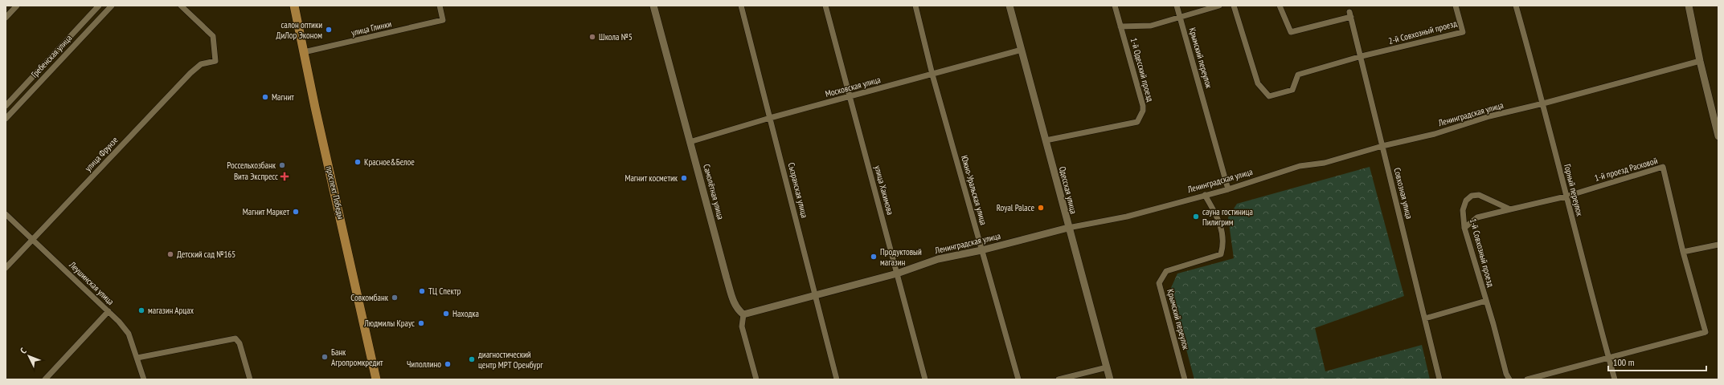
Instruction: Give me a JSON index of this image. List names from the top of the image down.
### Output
{
  "streets": {
    "main road": ["проспект Победы"],
    "street": [
      "улица Глинки",
      "2-й Совхозный проезд",
      "Гребенская улица",
      "Крымский переулок",
      "1-й Одесский проезд",
      "Московская улица",
      "Ленинградская улица",
      "улица Фрунзе",
      "1-й проезд Расковой",
      "Сызранская улица",
      "улица Хакимова",
      "Южно-Уральская улица",
      "Одесская улица",
      "Горный переулок",
      "Самолётная улица",
      "Совхозная улица",
      "1-й Совхозный проезд",
      "Леушинская улица"
    ]
  },
  "crossings": [
    ["улица Глинки", "проспект Победы"],
    ["2-й Совхозный проезд", "Совхозная улица"],
    ["Крымский переулок", "Ленинградская улица"],
    ["1-й Одесский проезд", "Одесская улица"],
    ["Московская улица", "Сызранская улица"],
    ["Московская улица", "улица Хакимова"],
    ["Московская улица", "Южно-Уральская улица"],
    ["Московская улица", "Одесская улица"],
    ["Московская улица", "Самолётная улица"],
    ["Ленинградская улица", "Сызранская улица"],
    ["Ленинградская улица", "улица Хакимова"],
    ["Ленинградская улица", "Южно-Уральская улица"],
    ["Ленинградская улица", "Одесская улица"],
    ["Ленинградская улица", "Горный переулок"],
    ["Ленинградская улица", "Самолётная улица"],
    ["Ленинградская улица", "Совхозная улица"],
    ["улица Фрунзе", "Леушинская улица"],
    ["1-й проезд Расковой", "Горный переулок"],
    ["Совхозная улица", "1-й Совхозный проезд"]
  ],
  "places": {
    "other": [
      "салон оптики ДиЛор Эконом",
      "Школа №5",
      "Магнит",
      "Красное&Белое",
      "Россельхозбанк",
      "Магнит косметик",
      "Royal Palace",
      "Магнит Маркет",
      "сауна гостиница Пилигрим",
      "Детский сад №165",
      "Продуктовый магазин",
      "ТЦ Спектр",
      "Совкомбанк",
      "магазин Арцах",
      "Находка",
      "Людмилы Краус",
      "Банк Агропромкредит",
      "диагностический центр МРТ Оренбург",
      "Чиполлино"
    ],
    "health": ["Вита Экспресс"]
  },
  "scale_bar": "100 m",
  "north": "top left"
}
